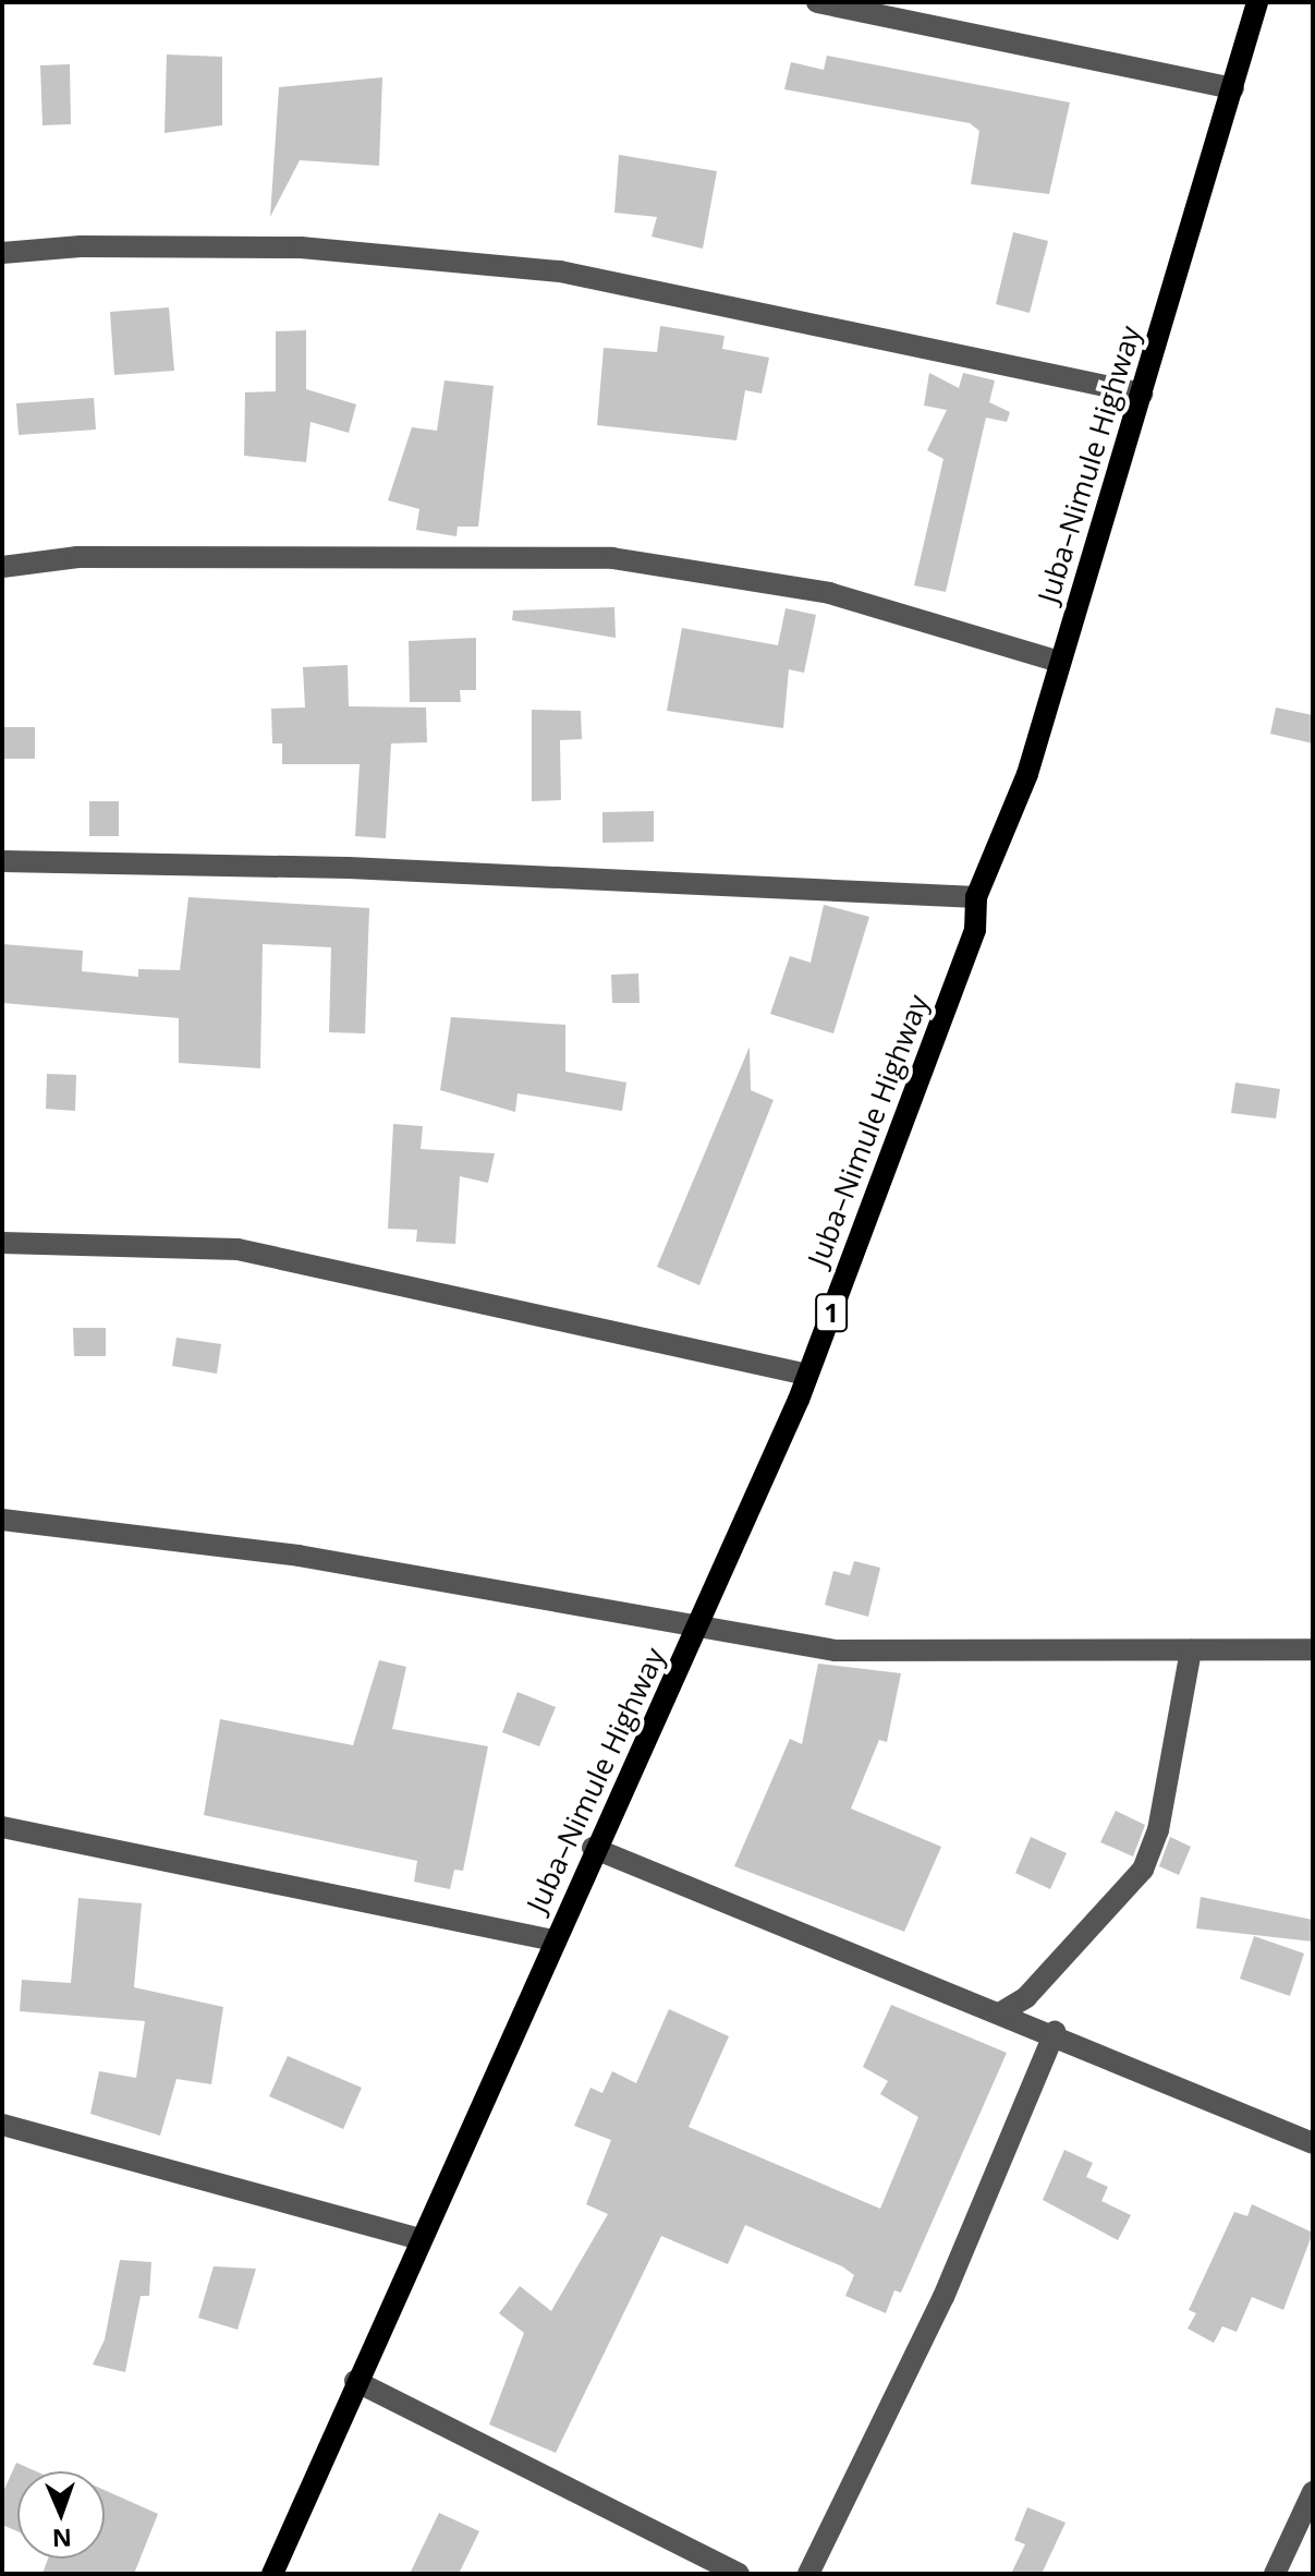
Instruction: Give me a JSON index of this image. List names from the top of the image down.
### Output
{
  "streets": {
    "main road": ["Juba–Nimule Highway", "1"]
  },
  "north": "bottom"
}
